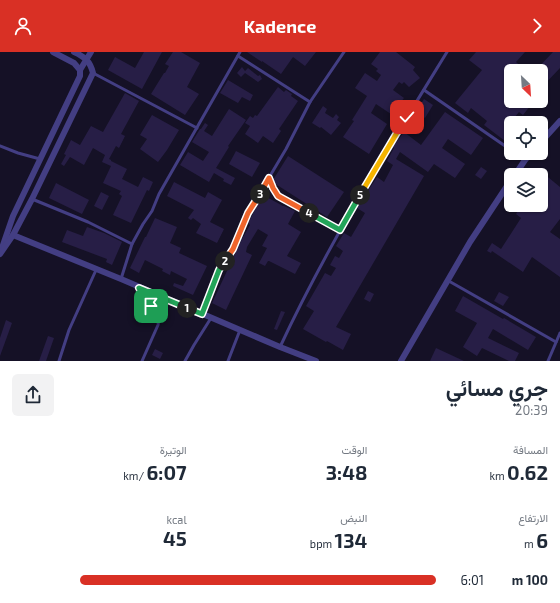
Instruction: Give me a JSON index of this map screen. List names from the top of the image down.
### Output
{
  "north": "bottom right",
  "page": {
    "header": "Kadence",
    "pins": [
      "3",
      "5",
      "4",
      "2",
      "1"
    ],
    "heading": ["جري مسائي", "20:39"],
    "stats": [
      ["المسافة", "0.62 km"],
      ["الوقت", "3:48"],
      ["الوتيرة", "6:07 /km"],
      ["الارتفاع", "6 m"],
      ["النبض", "134 bpm"],
      ["kcal", "45"]
    ],
    "list": [
      {
        "name": "100 m",
        "note": "6:01"
      }
    ]
  }
}
